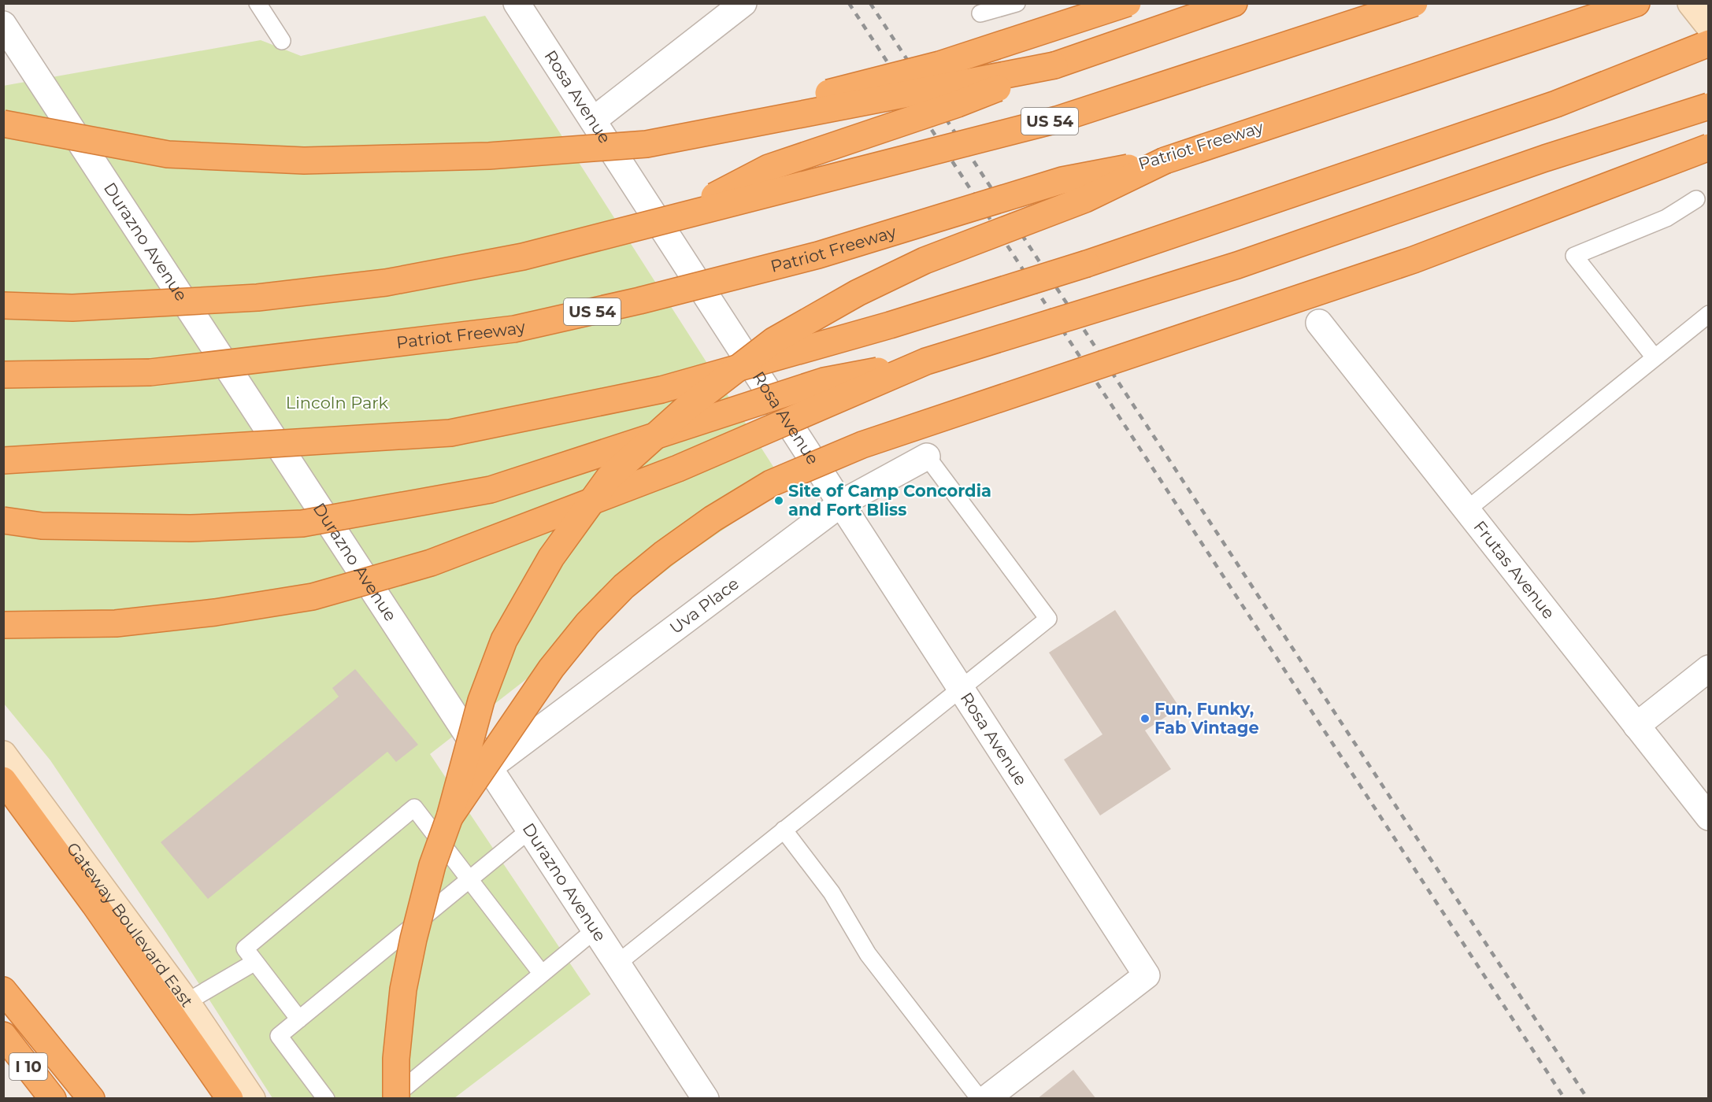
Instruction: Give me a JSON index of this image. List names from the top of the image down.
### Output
{
  "streets": {
    "highway": ["US 54", "Patriot Freeway", "I 10"],
    "main road": ["Gateway Boulevard East"],
    "street": [
      "Rosa Avenue",
      "Durazno Avenue",
      "Frutas Avenue",
      "Uva Place"
    ]
  },
  "crossings": [
    ["Rosa Avenue", "Uva Place"],
    ["Durazno Avenue", "Uva Place"]
  ],
  "parks": ["Lincoln Park"],
  "places": ["Site of Camp Concordia and Fort Bliss", "Fun, Funky, Fab Vintage"]
}
